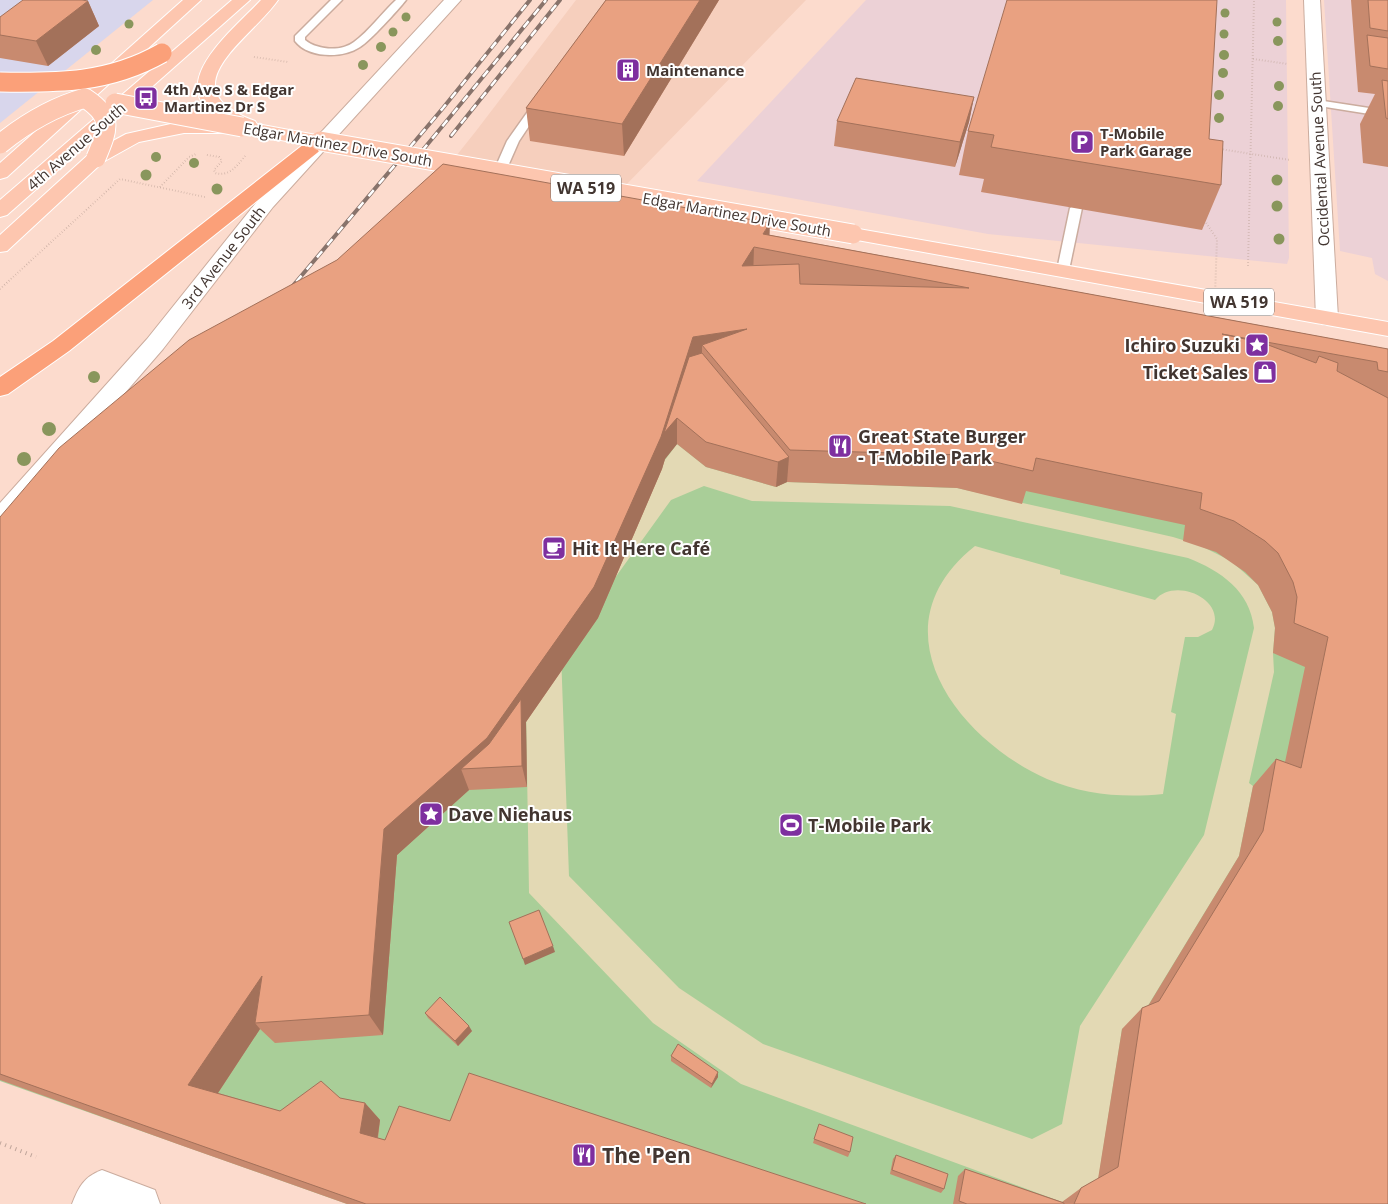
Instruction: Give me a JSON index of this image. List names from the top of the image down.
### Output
{
  "streets": {
    "main road": ["Edgar Martinez Drive South", "4th Avenue South", "WA 519"],
    "street": ["Occidental Avenue South", "3rd Avenue South"]
  },
  "crossings": [
    ["Edgar Martinez Drive South", "Occidental Avenue South"]
  ],
  "places": {
    "building": ["Maintenance"],
    "bus stop": ["4th Ave S & Edgar Martinez Dr S"],
    "parking": ["T-Mobile Park Garage"],
    "place": ["Ichiro Suzuki", "Dave Niehaus"],
    "shop": ["Ticket Sales"],
    "restaurant": ["Great State Burger - T-Mobile Park", "The 'Pen"],
    "cafe": ["Hit It Here Café"],
    "sports": ["T-Mobile Park"]
  }
}
